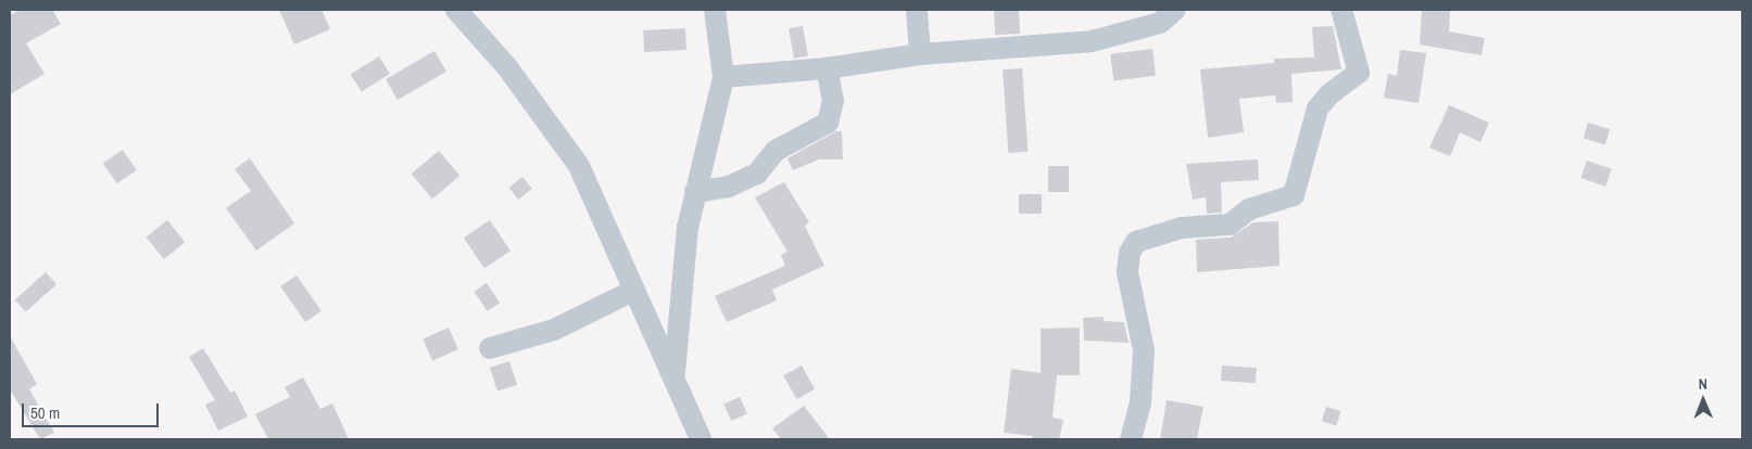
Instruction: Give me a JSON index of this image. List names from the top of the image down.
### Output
{
  "scale_bar": "50 m",
  "north": "top"
}
